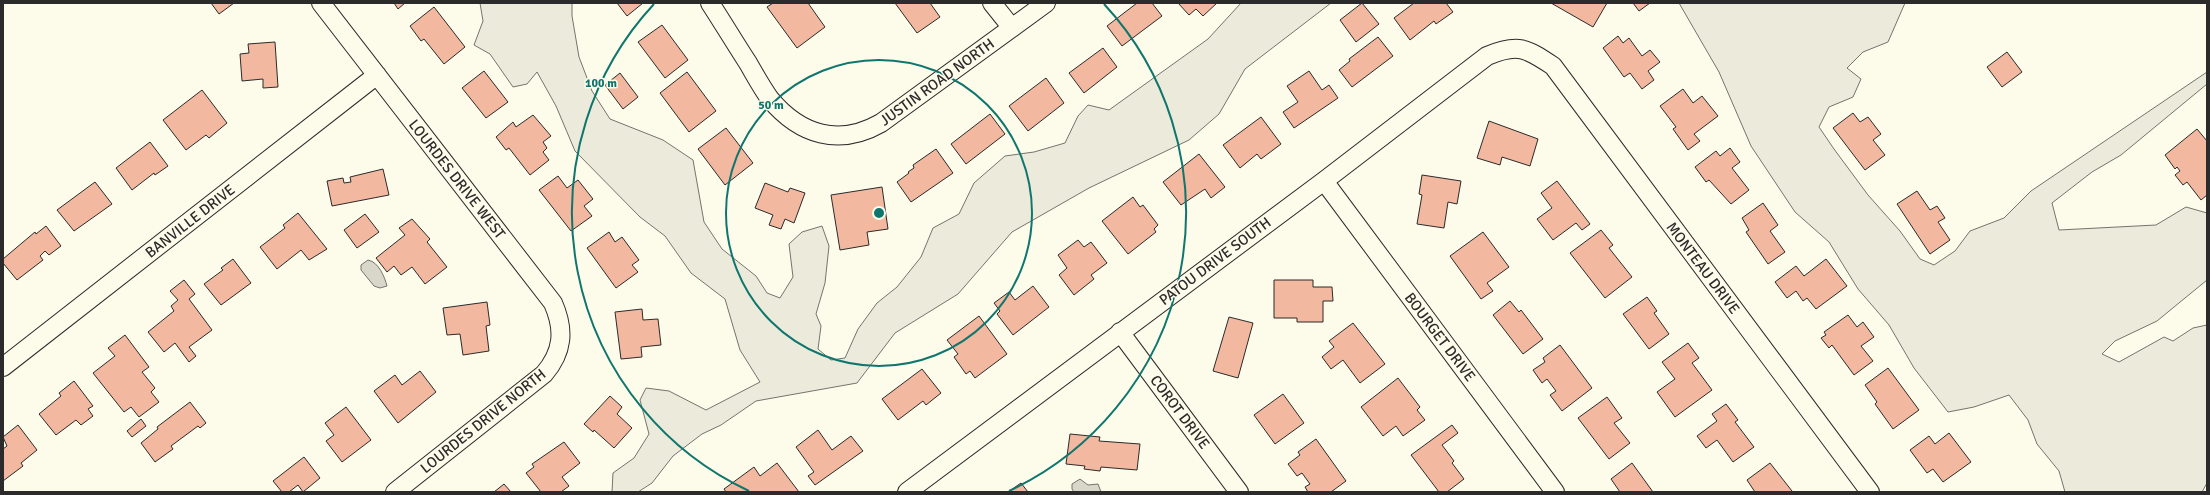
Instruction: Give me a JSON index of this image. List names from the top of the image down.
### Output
{
  "streets": {
    "street": [
      "JUSTIN ROAD NORTH",
      "LOURDES DRIVE WEST",
      "BANVILLE DRIVE",
      "PATOU DRIVE SOUTH",
      "MONTEAU DRIVE",
      "BOURGET DRIVE",
      "COROT DRIVE",
      "LOURDES DRIVE NORTH"
    ]
  },
  "crossings": [
    ["LOURDES DRIVE WEST", "BANVILLE DRIVE"],
    ["LOURDES DRIVE WEST", "LOURDES DRIVE NORTH"],
    ["PATOU DRIVE SOUTH", "MONTEAU DRIVE"],
    ["PATOU DRIVE SOUTH", "BOURGET DRIVE"],
    ["PATOU DRIVE SOUTH", "COROT DRIVE"]
  ],
  "rings": ["100 m", "50 m"]
}
